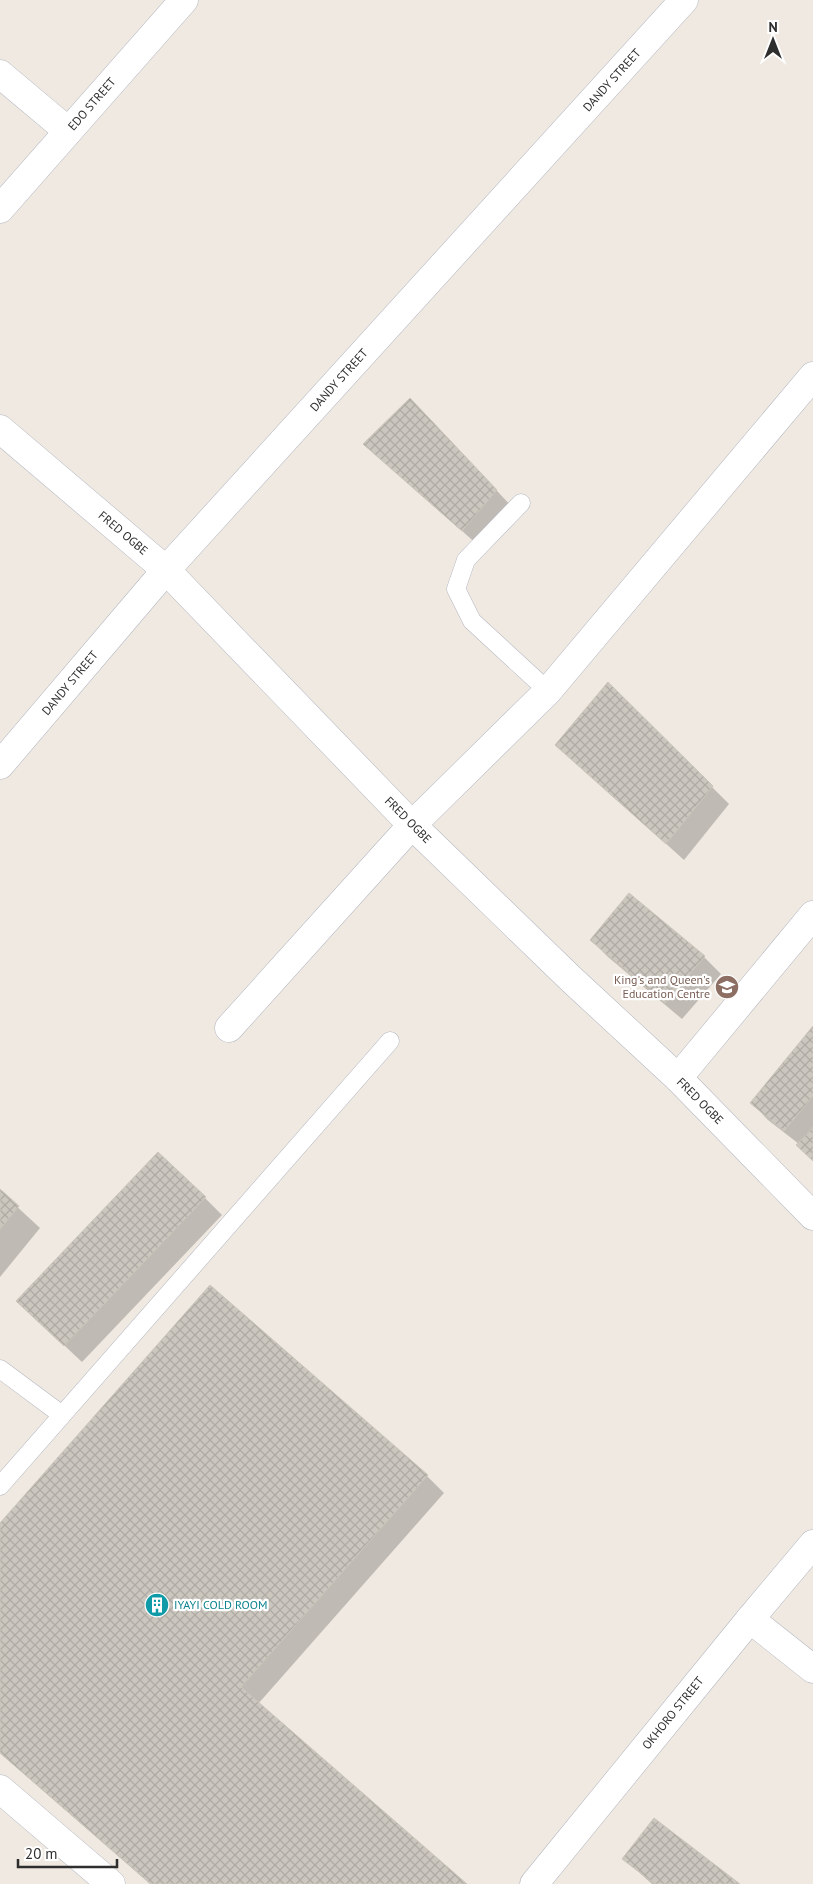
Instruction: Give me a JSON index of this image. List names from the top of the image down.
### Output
{
  "streets": {
    "street": [
      "DANDY STREET",
      "EDO STREET",
      "FRED OGBE",
      "OKHORO STREET"
    ]
  },
  "crossings": [
    ["DANDY STREET", "FRED OGBE"]
  ],
  "places": {
    "school or university": ["King's and Queen's Education Centre"],
    "building": ["IYAYI COLD ROOM"]
  },
  "scale_bar": "20 m",
  "north": "top"
}
